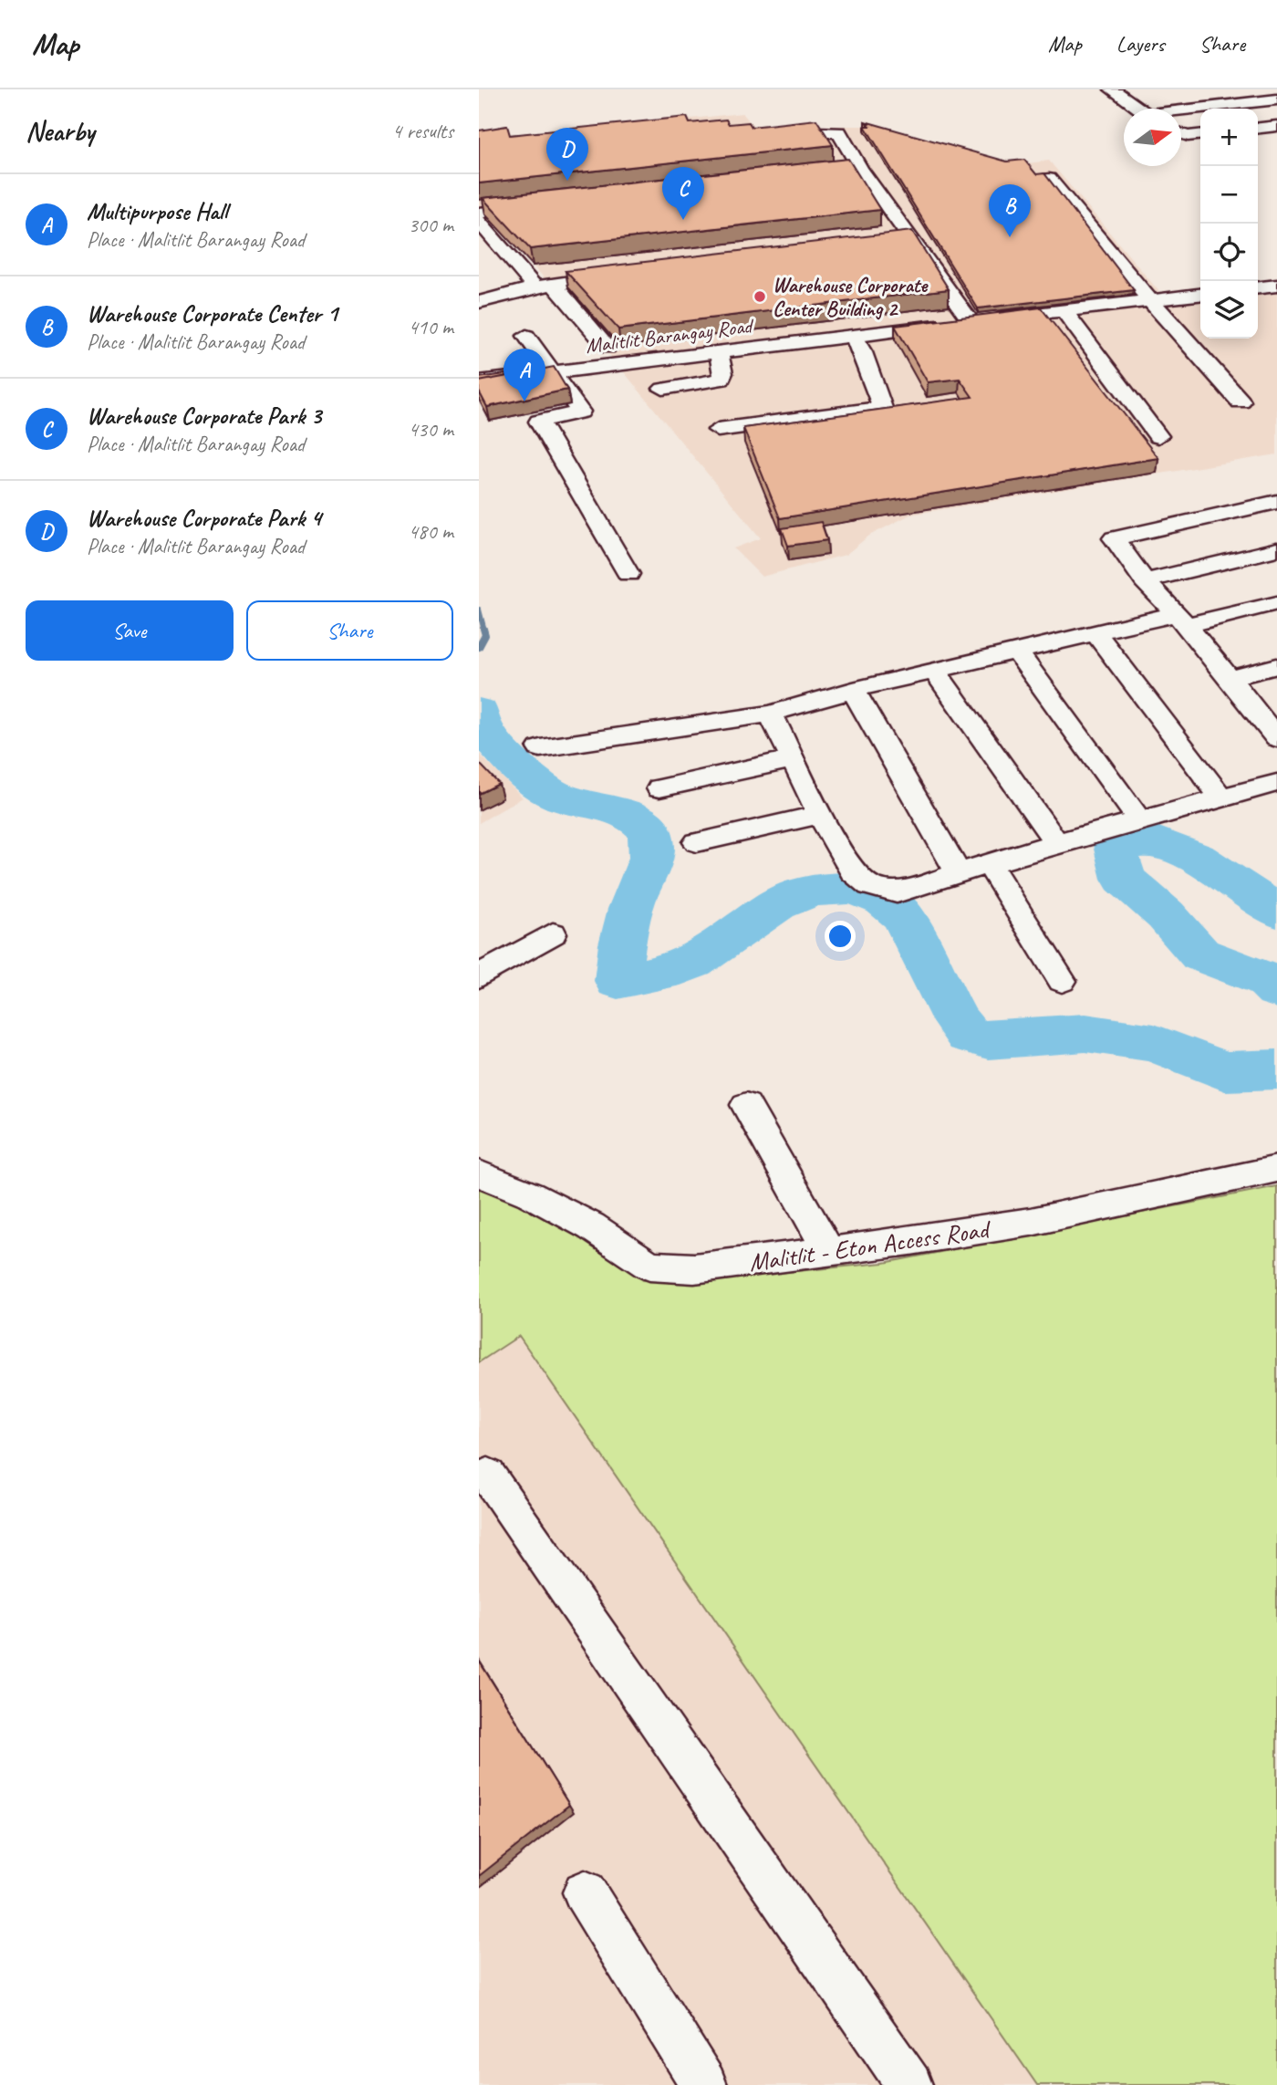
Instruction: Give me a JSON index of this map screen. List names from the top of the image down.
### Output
{
  "streets": {
    "street": ["Malitlit Barangay Road", "Malitlit - Eton Access Road"]
  },
  "places": ["Warehouse Corporate Center Building 2"],
  "north": "right",
  "page": {
    "header": "Map",
    "nav": ["Map", "Layers", "Share"],
    "heading": ["Nearby", "4 results"],
    "map_buttons": ["+", "−"],
    "pins": [
      "D",
      "C",
      "B",
      "A"
    ],
    "list": [
      {
        "mark": "A",
        "name": "Multipurpose Hall",
        "note": "Place · Malitlit Barangay Road",
        "value": "300 m"
      },
      {
        "mark": "B",
        "name": "Warehouse Corporate Center 1",
        "note": "Place · Malitlit Barangay Road",
        "value": "410 m"
      },
      {
        "mark": "C",
        "name": "Warehouse Corporate Park 3",
        "note": "Place · Malitlit Barangay Road",
        "value": "430 m"
      },
      {
        "mark": "D",
        "name": "Warehouse Corporate Park 4",
        "note": "Place · Malitlit Barangay Road",
        "value": "480 m"
      }
    ],
    "buttons": ["Save", "Share"]
  }
}
